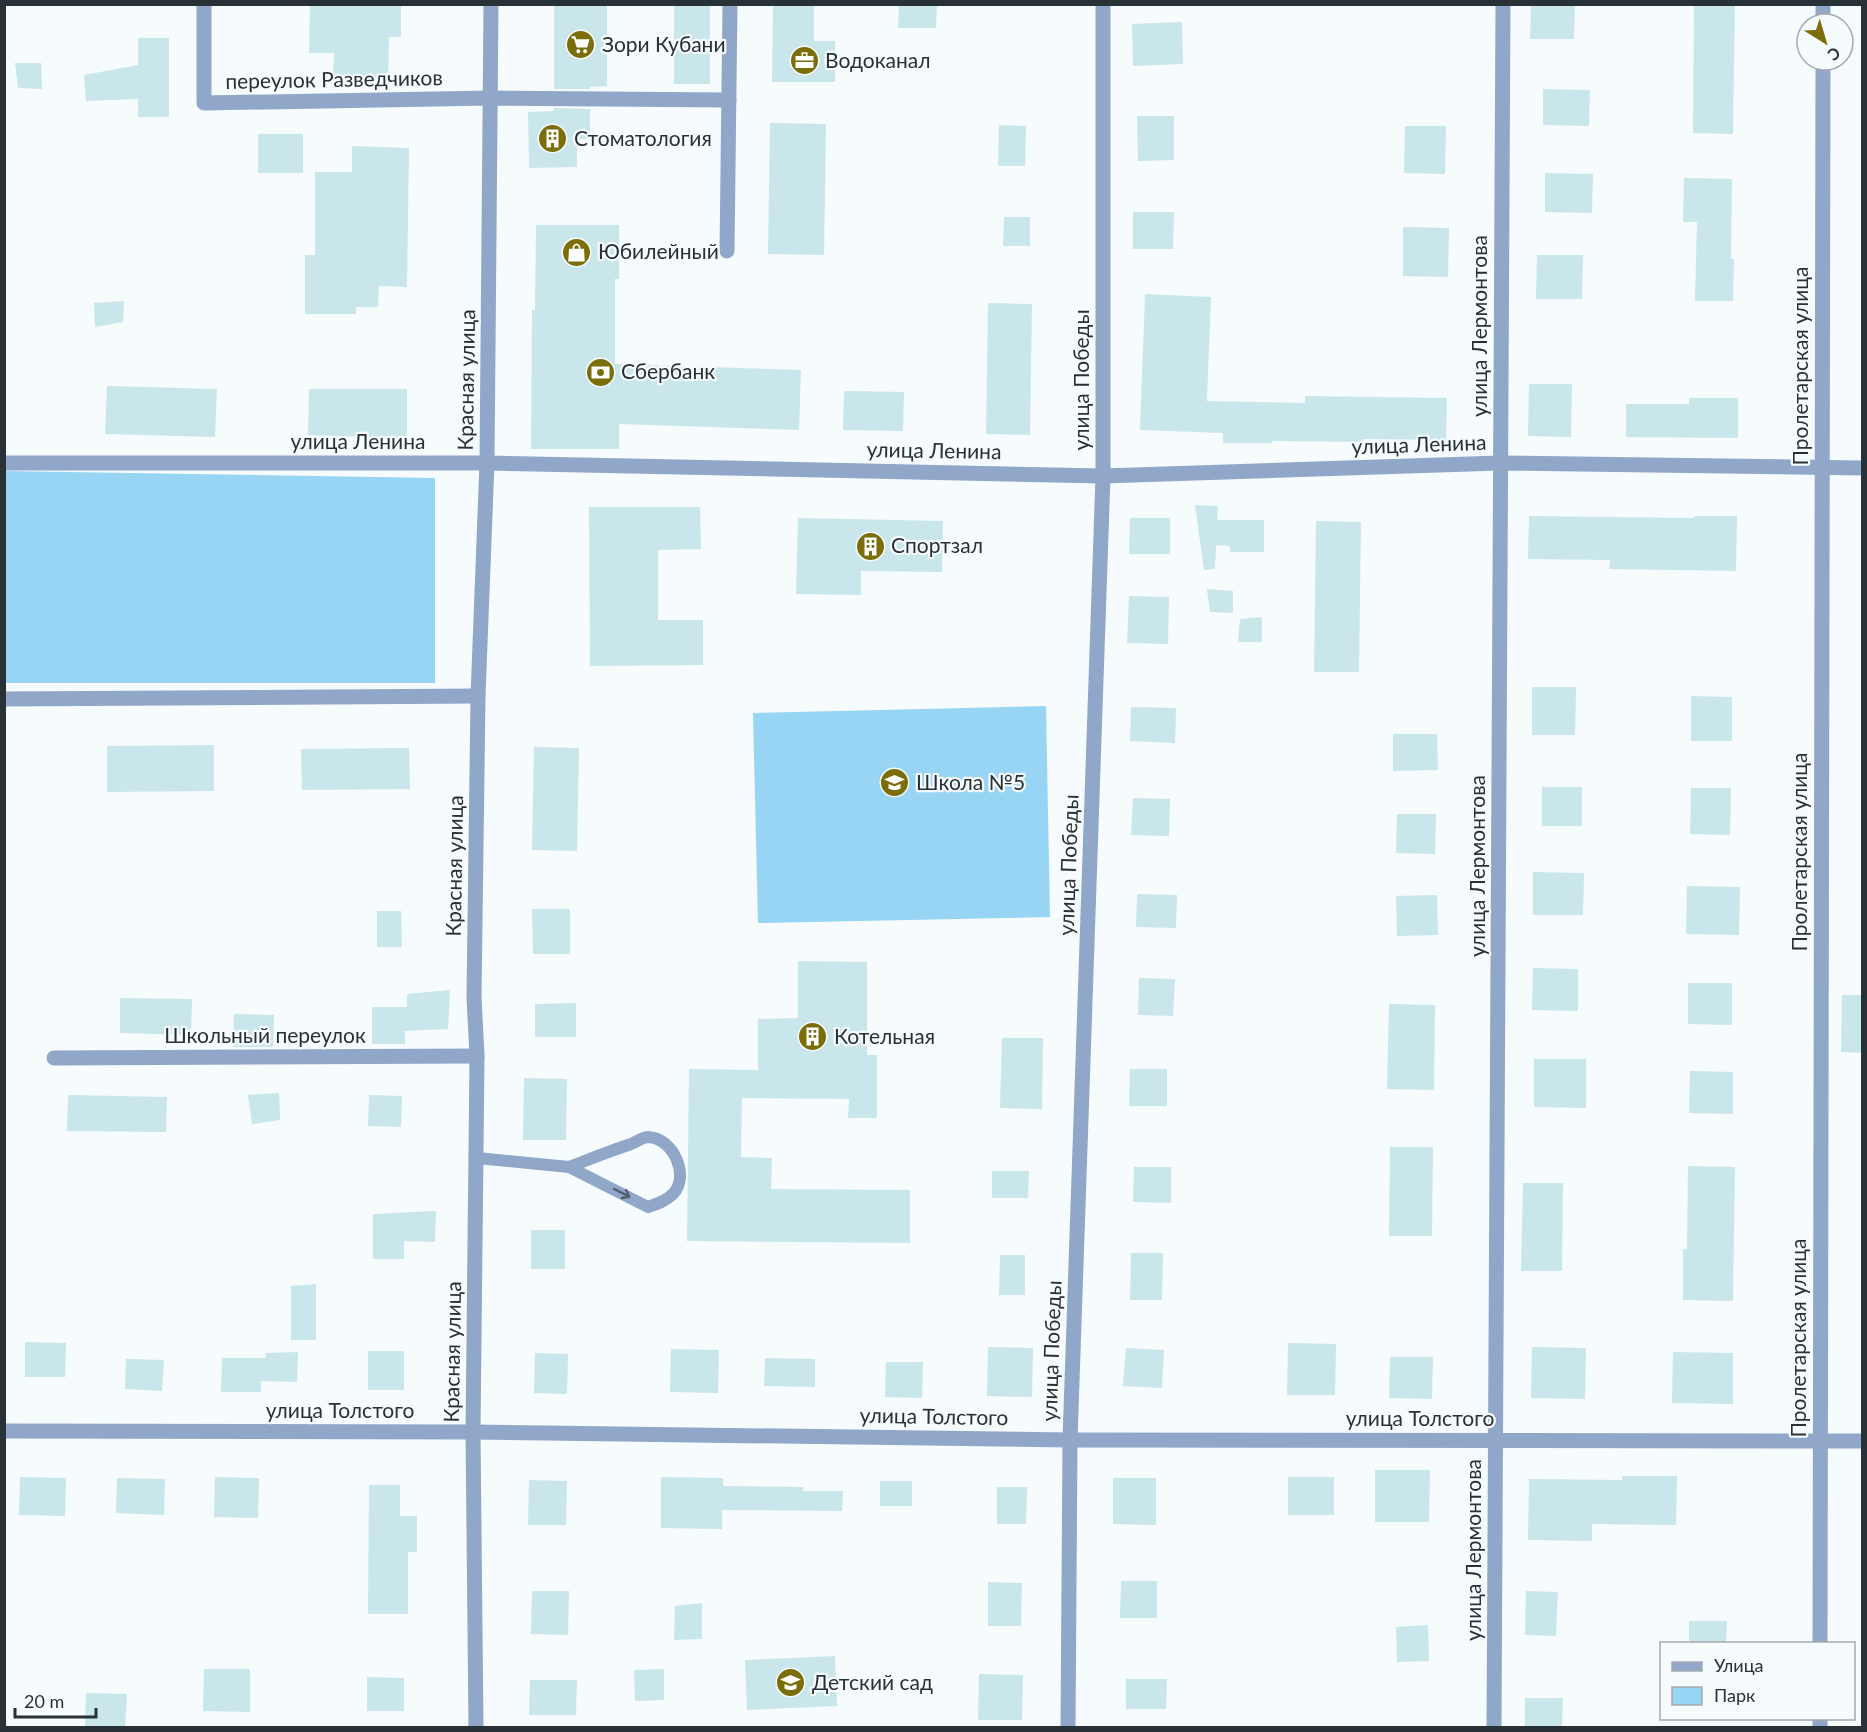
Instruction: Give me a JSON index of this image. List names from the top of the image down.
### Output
{
  "streets": {
    "street": [
      "переулок Разведчиков",
      "улица Лермонтова",
      "Пролетарская улица",
      "Красная улица",
      "улица Победы",
      "улица Ленина",
      "Школьный переулок",
      "улица Толстого"
    ]
  },
  "crossings": [
    ["переулок Разведчиков", "Красная улица"],
    ["улица Лермонтова", "улица Ленина"],
    ["улица Лермонтова", "улица Толстого"],
    ["Пролетарская улица", "улица Ленина"],
    ["Пролетарская улица", "улица Толстого"],
    ["Красная улица", "улица Ленина"],
    ["Красная улица", "Школьный переулок"],
    ["Красная улица", "улица Толстого"],
    ["улица Победы", "улица Ленина"],
    ["улица Победы", "улица Толстого"]
  ],
  "places": {
    "supermarket": ["Зори Кубани"],
    "office": ["Водоканал"],
    "building": ["Стоматология", "Спортзал", "Котельная"],
    "shop": ["Юбилейный"],
    "bank": ["Сбербанк"],
    "school or university": ["Школа №5", "Детский сад"]
  },
  "legend": ["Улица", "Парк"],
  "scale_bar": "20 m",
  "north": "bottom right"
}
